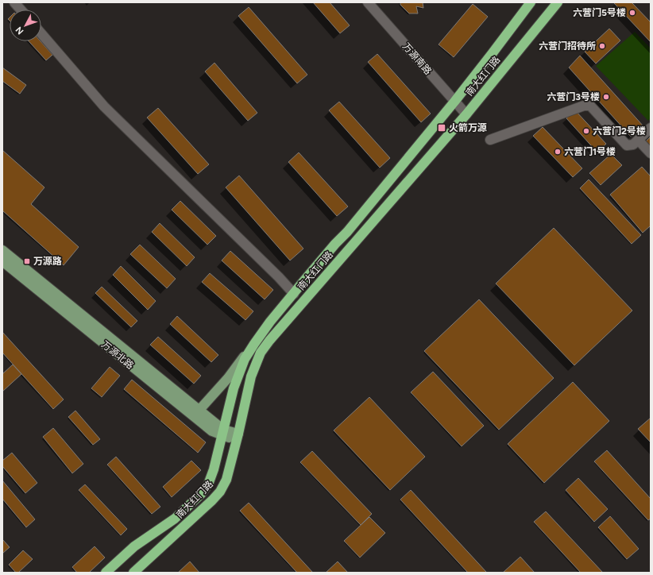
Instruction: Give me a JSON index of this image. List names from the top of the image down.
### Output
{
  "streets": {
    "highway": ["南大红门路"],
    "main road": ["万源北路"],
    "street": ["万源南路"]
  },
  "crossings": [
    ["万源南路", "南大红门路"],
    ["南大红门路", "万源北路"]
  ],
  "places": {
    "other": [
      "六营门5号楼",
      "六营门招待所",
      "六营门3号楼",
      "六营门2号楼",
      "六营门1号楼"
    ],
    "transit": ["火箭万源", "万源路"]
  },
  "north": "bottom left"
}
